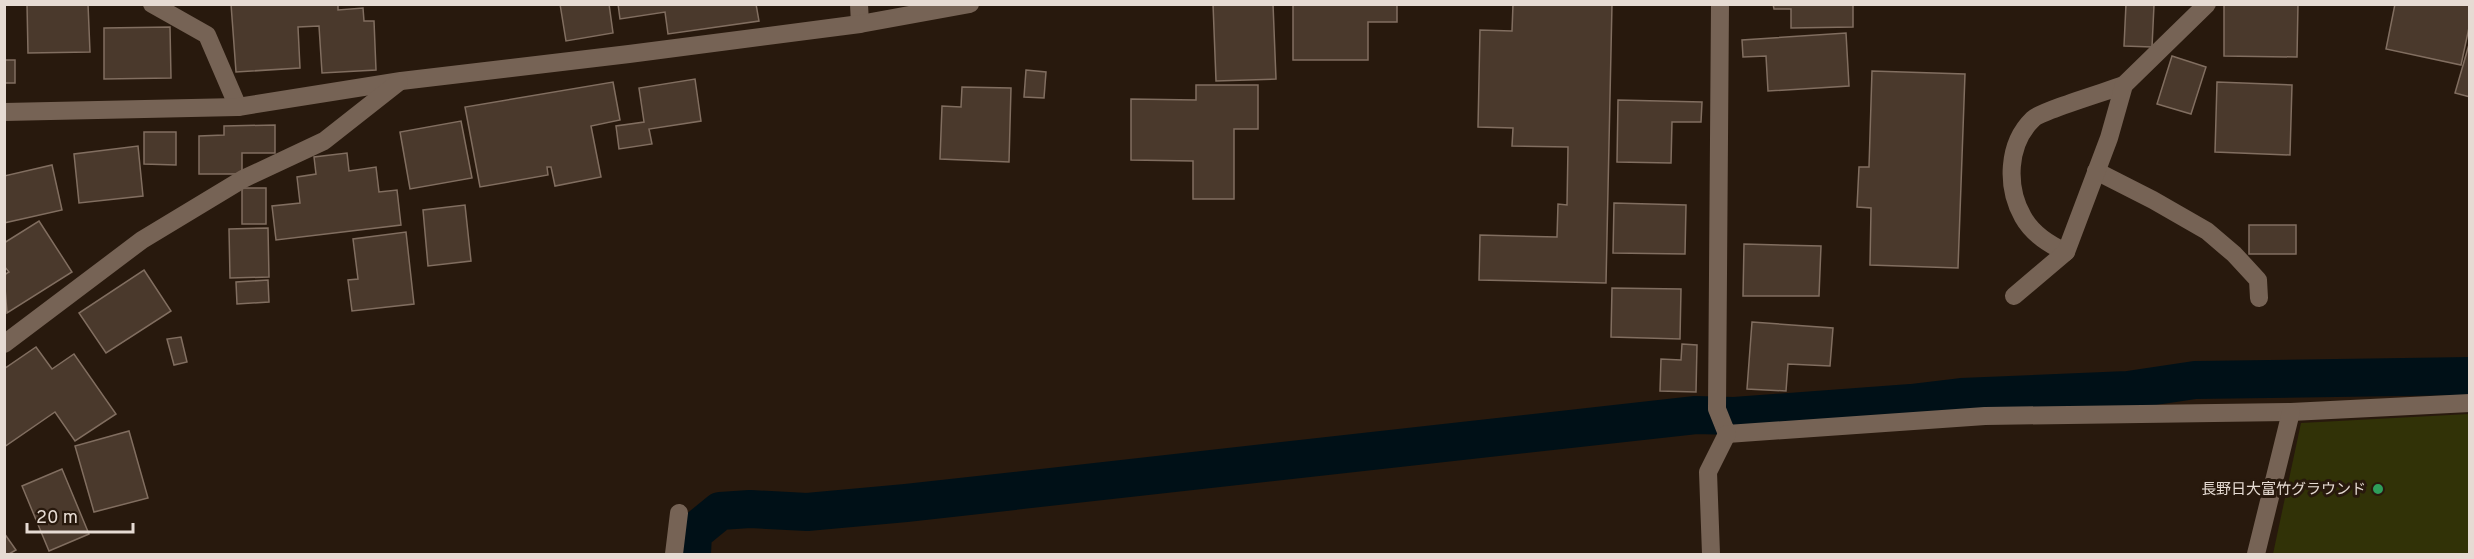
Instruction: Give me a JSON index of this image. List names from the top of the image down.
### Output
{
  "places": ["長野日大富竹グラウンド"],
  "scale_bar": "20 m"
}
